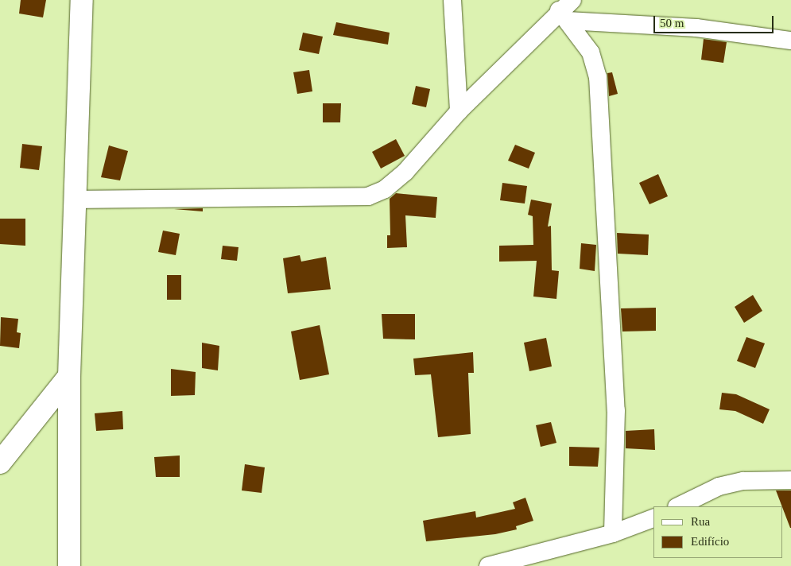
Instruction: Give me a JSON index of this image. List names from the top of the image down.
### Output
{
  "legend": ["Rua", "Edifício"],
  "scale_bar": "50 m"
}
